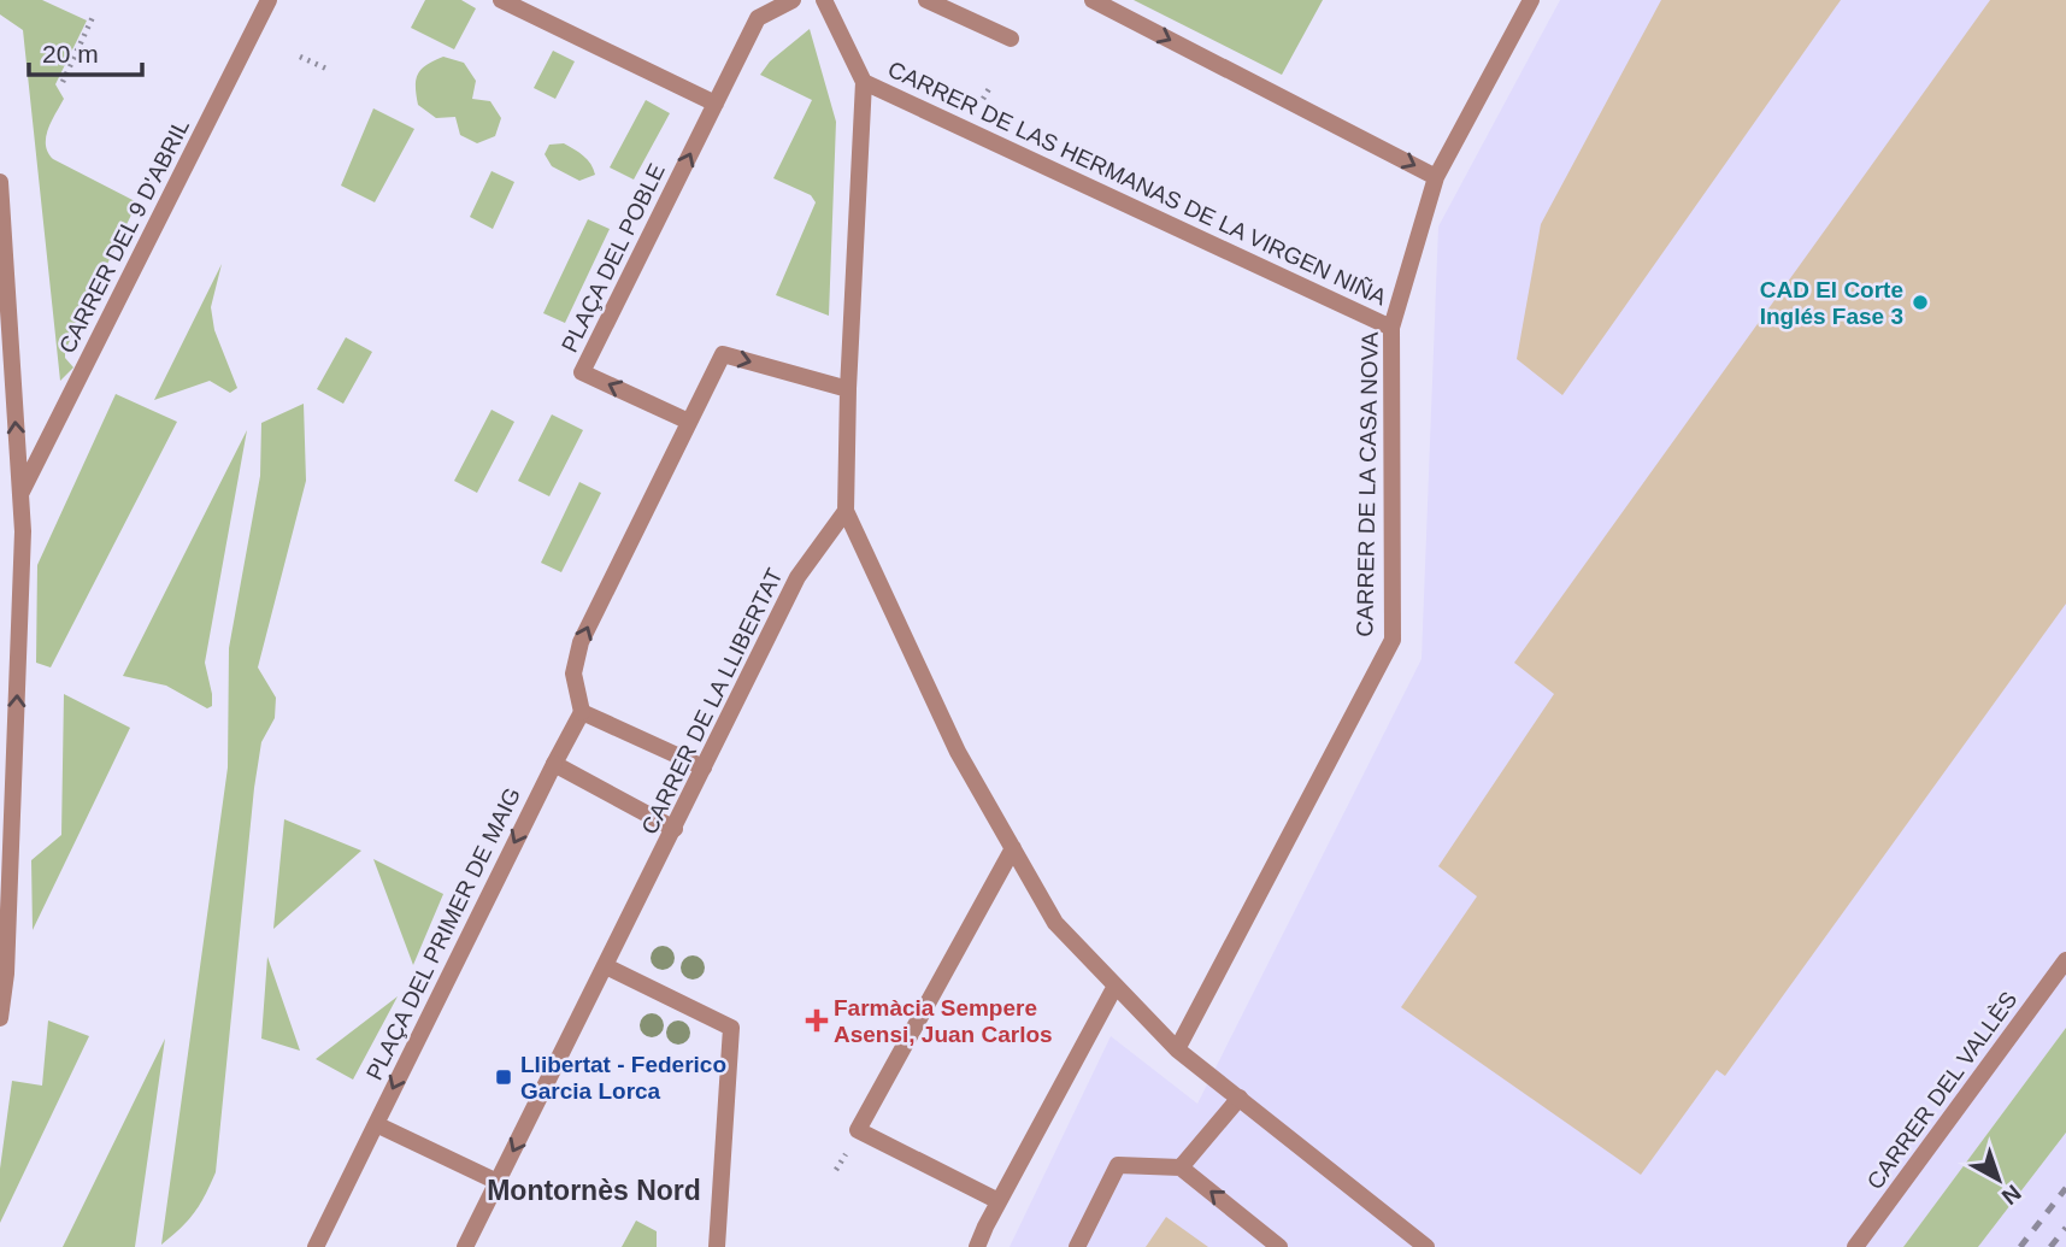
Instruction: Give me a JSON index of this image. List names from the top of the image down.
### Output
{
  "streets": {
    "street": [
      "CARRER DE LAS HERMANAS DE LA VIRGEN NIÑA",
      "CARRER DEL 9 D'ABRIL",
      "PLAÇA DEL POBLE",
      "CARRER DE LA CASA NOVA",
      "CARRER DE LA LLIBERTAT",
      "PLAÇA DEL PRIMER DE MAIG",
      "CARRER DEL VALLÈS"
    ]
  },
  "crossings": [
    ["CARRER DE LAS HERMANAS DE LA VIRGEN NIÑA", "CARRER DE LA CASA NOVA"]
  ],
  "one_way": ["CARRER DEL 9 D'ABRIL", "PLAÇA DEL PRIMER DE MAIG"],
  "districts": ["Montornès Nord"],
  "places": {
    "other": ["CAD El Corte Inglés Fase 3"],
    "health": ["Farmàcia Sempere Asensi, Juan Carlos"],
    "transit": ["Llibertat - Federico Garcia Lorca"]
  },
  "scale_bar": "20 m",
  "north": "bottom right"
}
